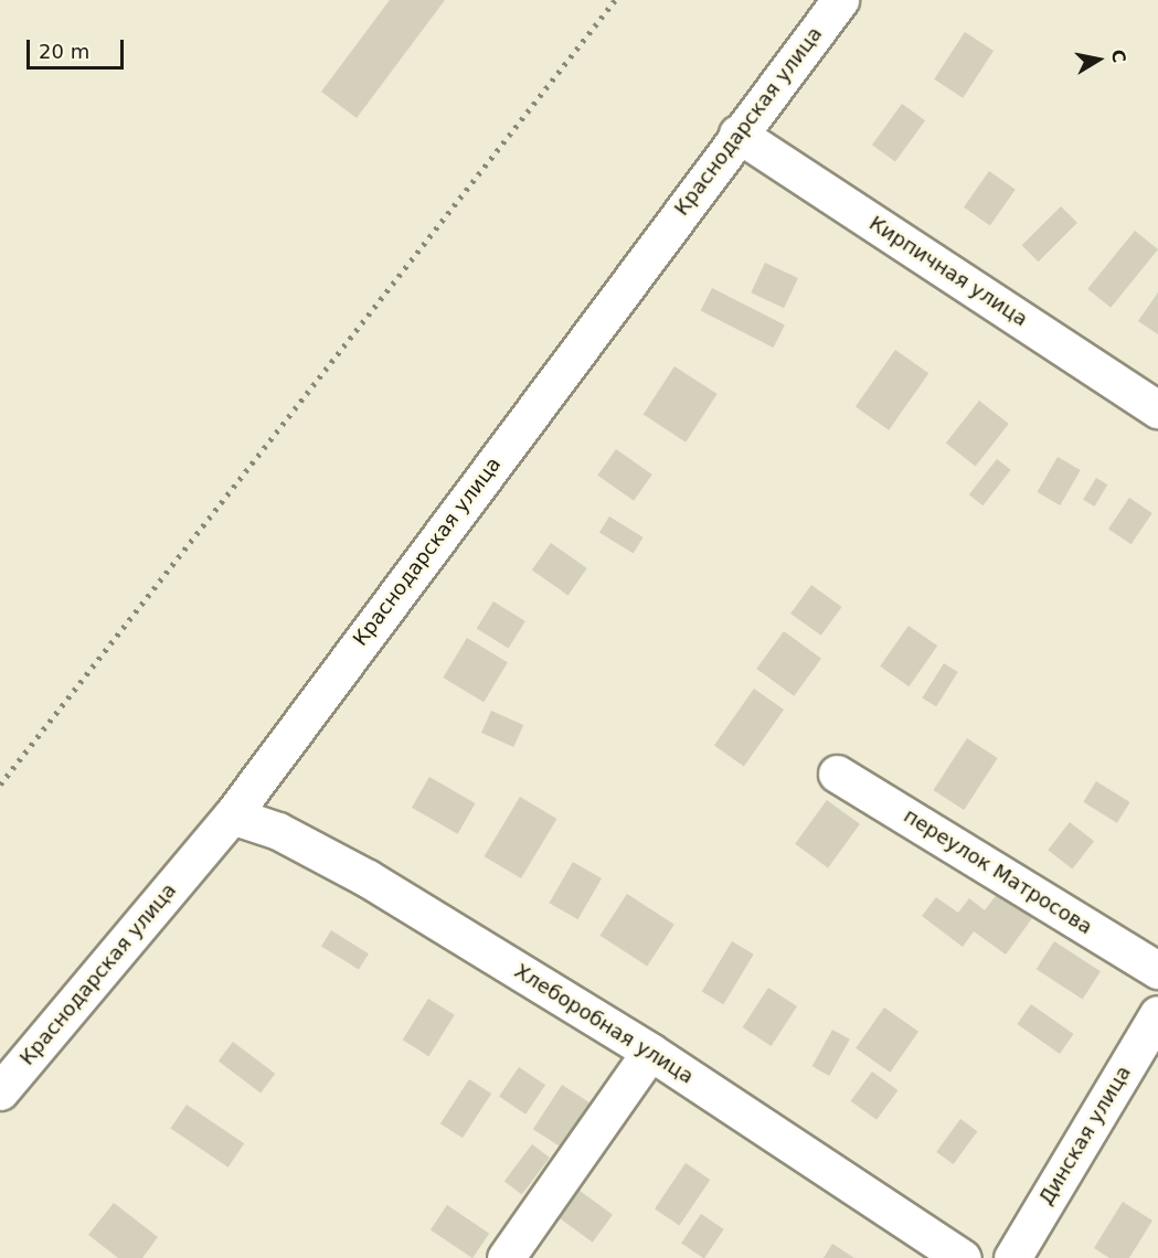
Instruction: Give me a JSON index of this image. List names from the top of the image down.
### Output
{
  "streets": {
    "street": [
      "Краснодарская улица",
      "Кирпичная улица",
      "переулок Матросова",
      "Хлеборобная улица",
      "Динская улица"
    ]
  },
  "crossings": [
    ["Краснодарская улица", "Кирпичная улица"],
    ["Краснодарская улица", "Хлеборобная улица"]
  ],
  "scale_bar": "20 m",
  "north": "right"
}
